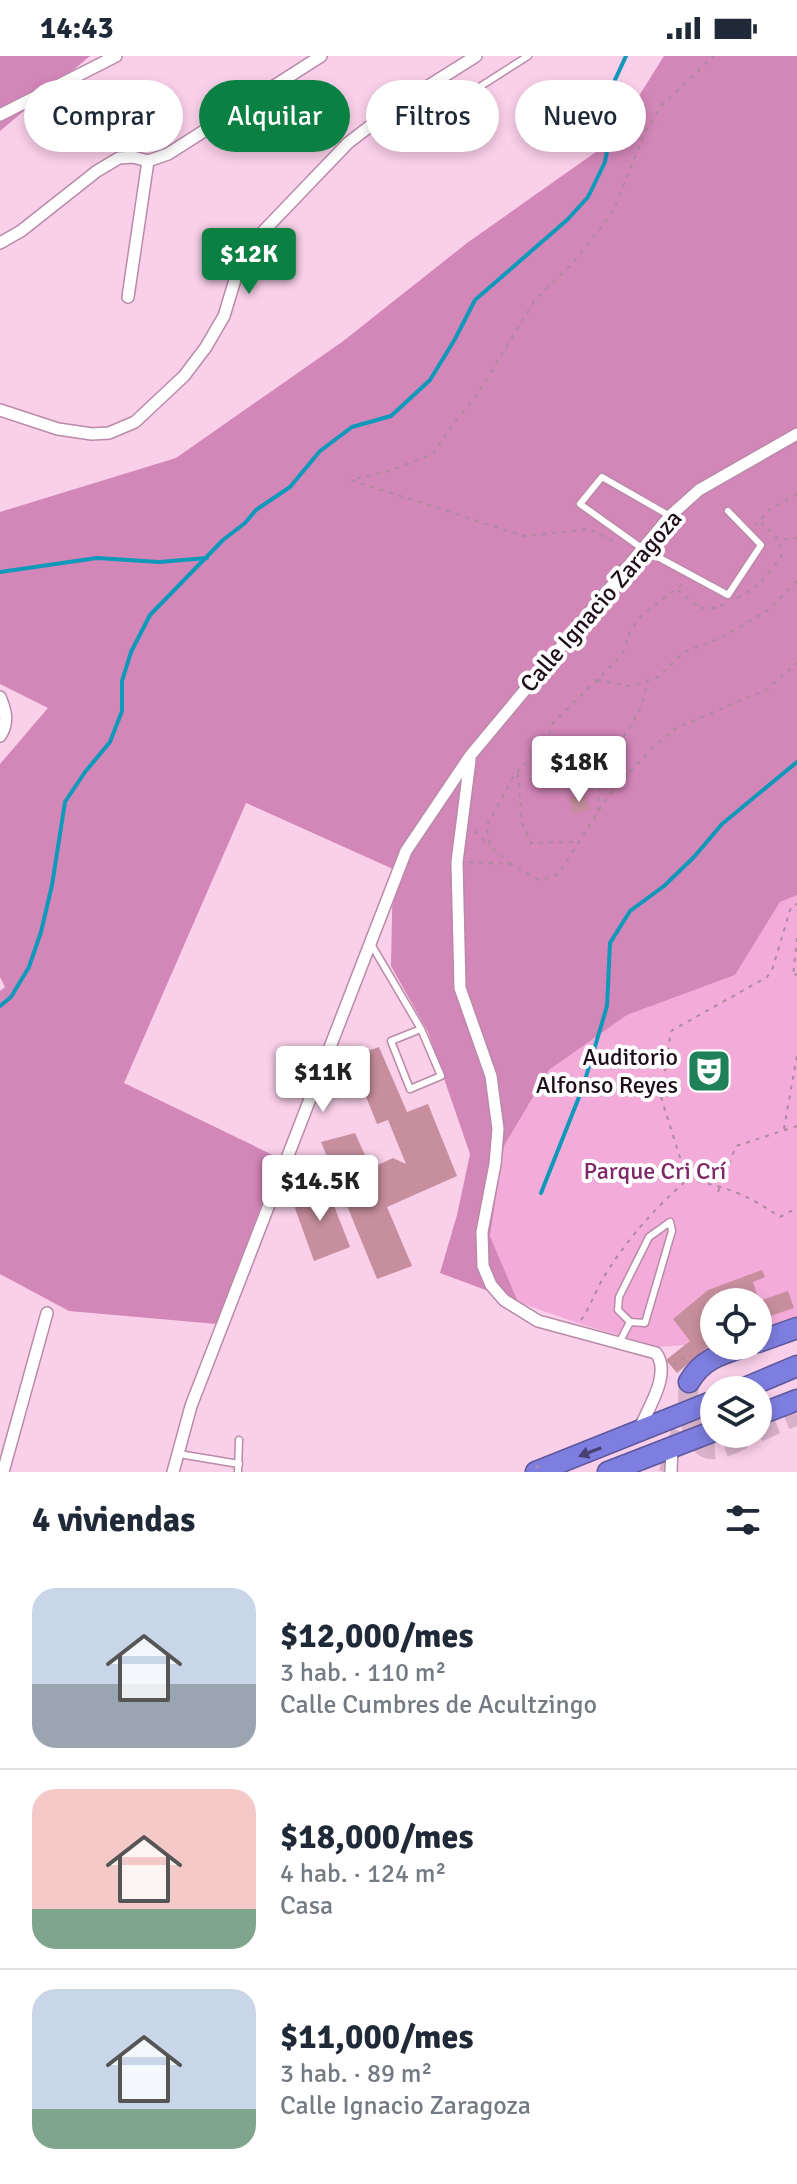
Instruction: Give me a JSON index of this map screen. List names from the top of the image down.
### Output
{
  "streets": {
    "street": ["Calle Ignacio Zaragoza"]
  },
  "parks": ["Parque Cri Crí"],
  "places": {
    "theatre": ["Auditorio Alfonso Reyes"]
  },
  "page": {
    "status": "14:43",
    "chip": [
      "Comprar",
      "Alquilar",
      "Filtros",
      "Nuevo"
    ],
    "price": [
      "$12K",
      "$18K",
      "$11K",
      "$14.5K"
    ],
    "heading": "4 viviendas",
    "list": [
      {
        "name": "$12,000/mes",
        "note": "3 hab. · 110 m² · Calle Cumbres de Acultzingo"
      },
      {
        "name": "$18,000/mes",
        "note": "4 hab. · 124 m² · Casa"
      },
      {
        "name": "$11,000/mes",
        "note": "3 hab. · 89 m² · Calle Ignacio Zaragoza"
      }
    ]
  }
}
